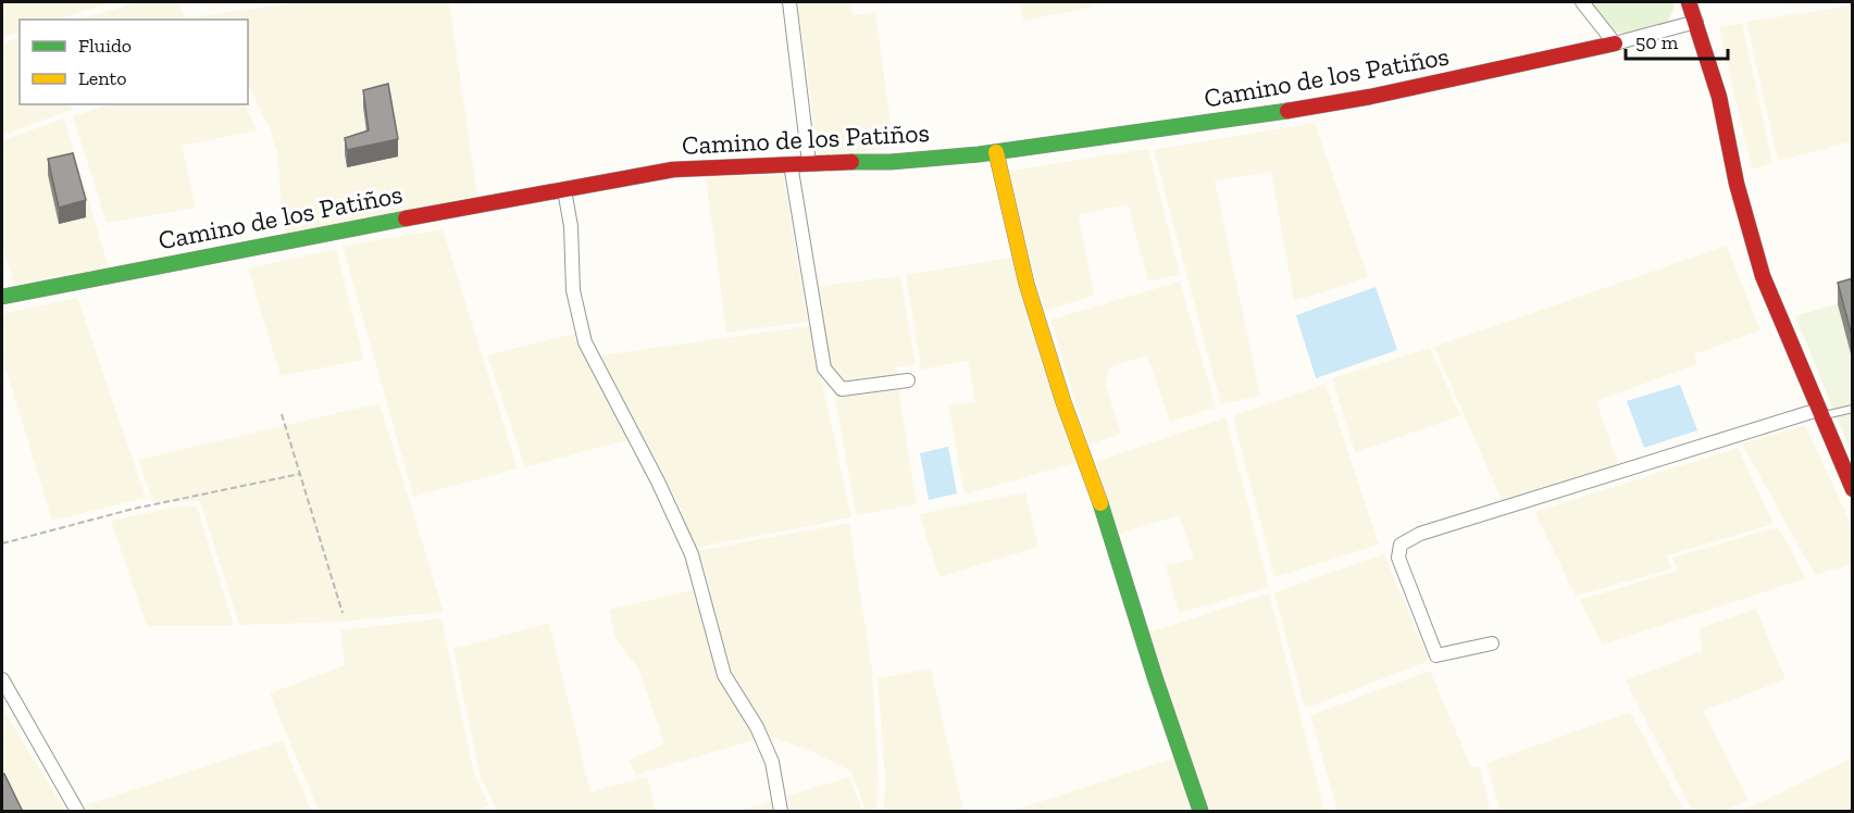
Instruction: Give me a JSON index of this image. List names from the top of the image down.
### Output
{
  "streets": {
    "street": ["Camino de los Patiños"]
  },
  "legend": ["Fluido", "Lento"],
  "scale_bar": "50 m"
}
